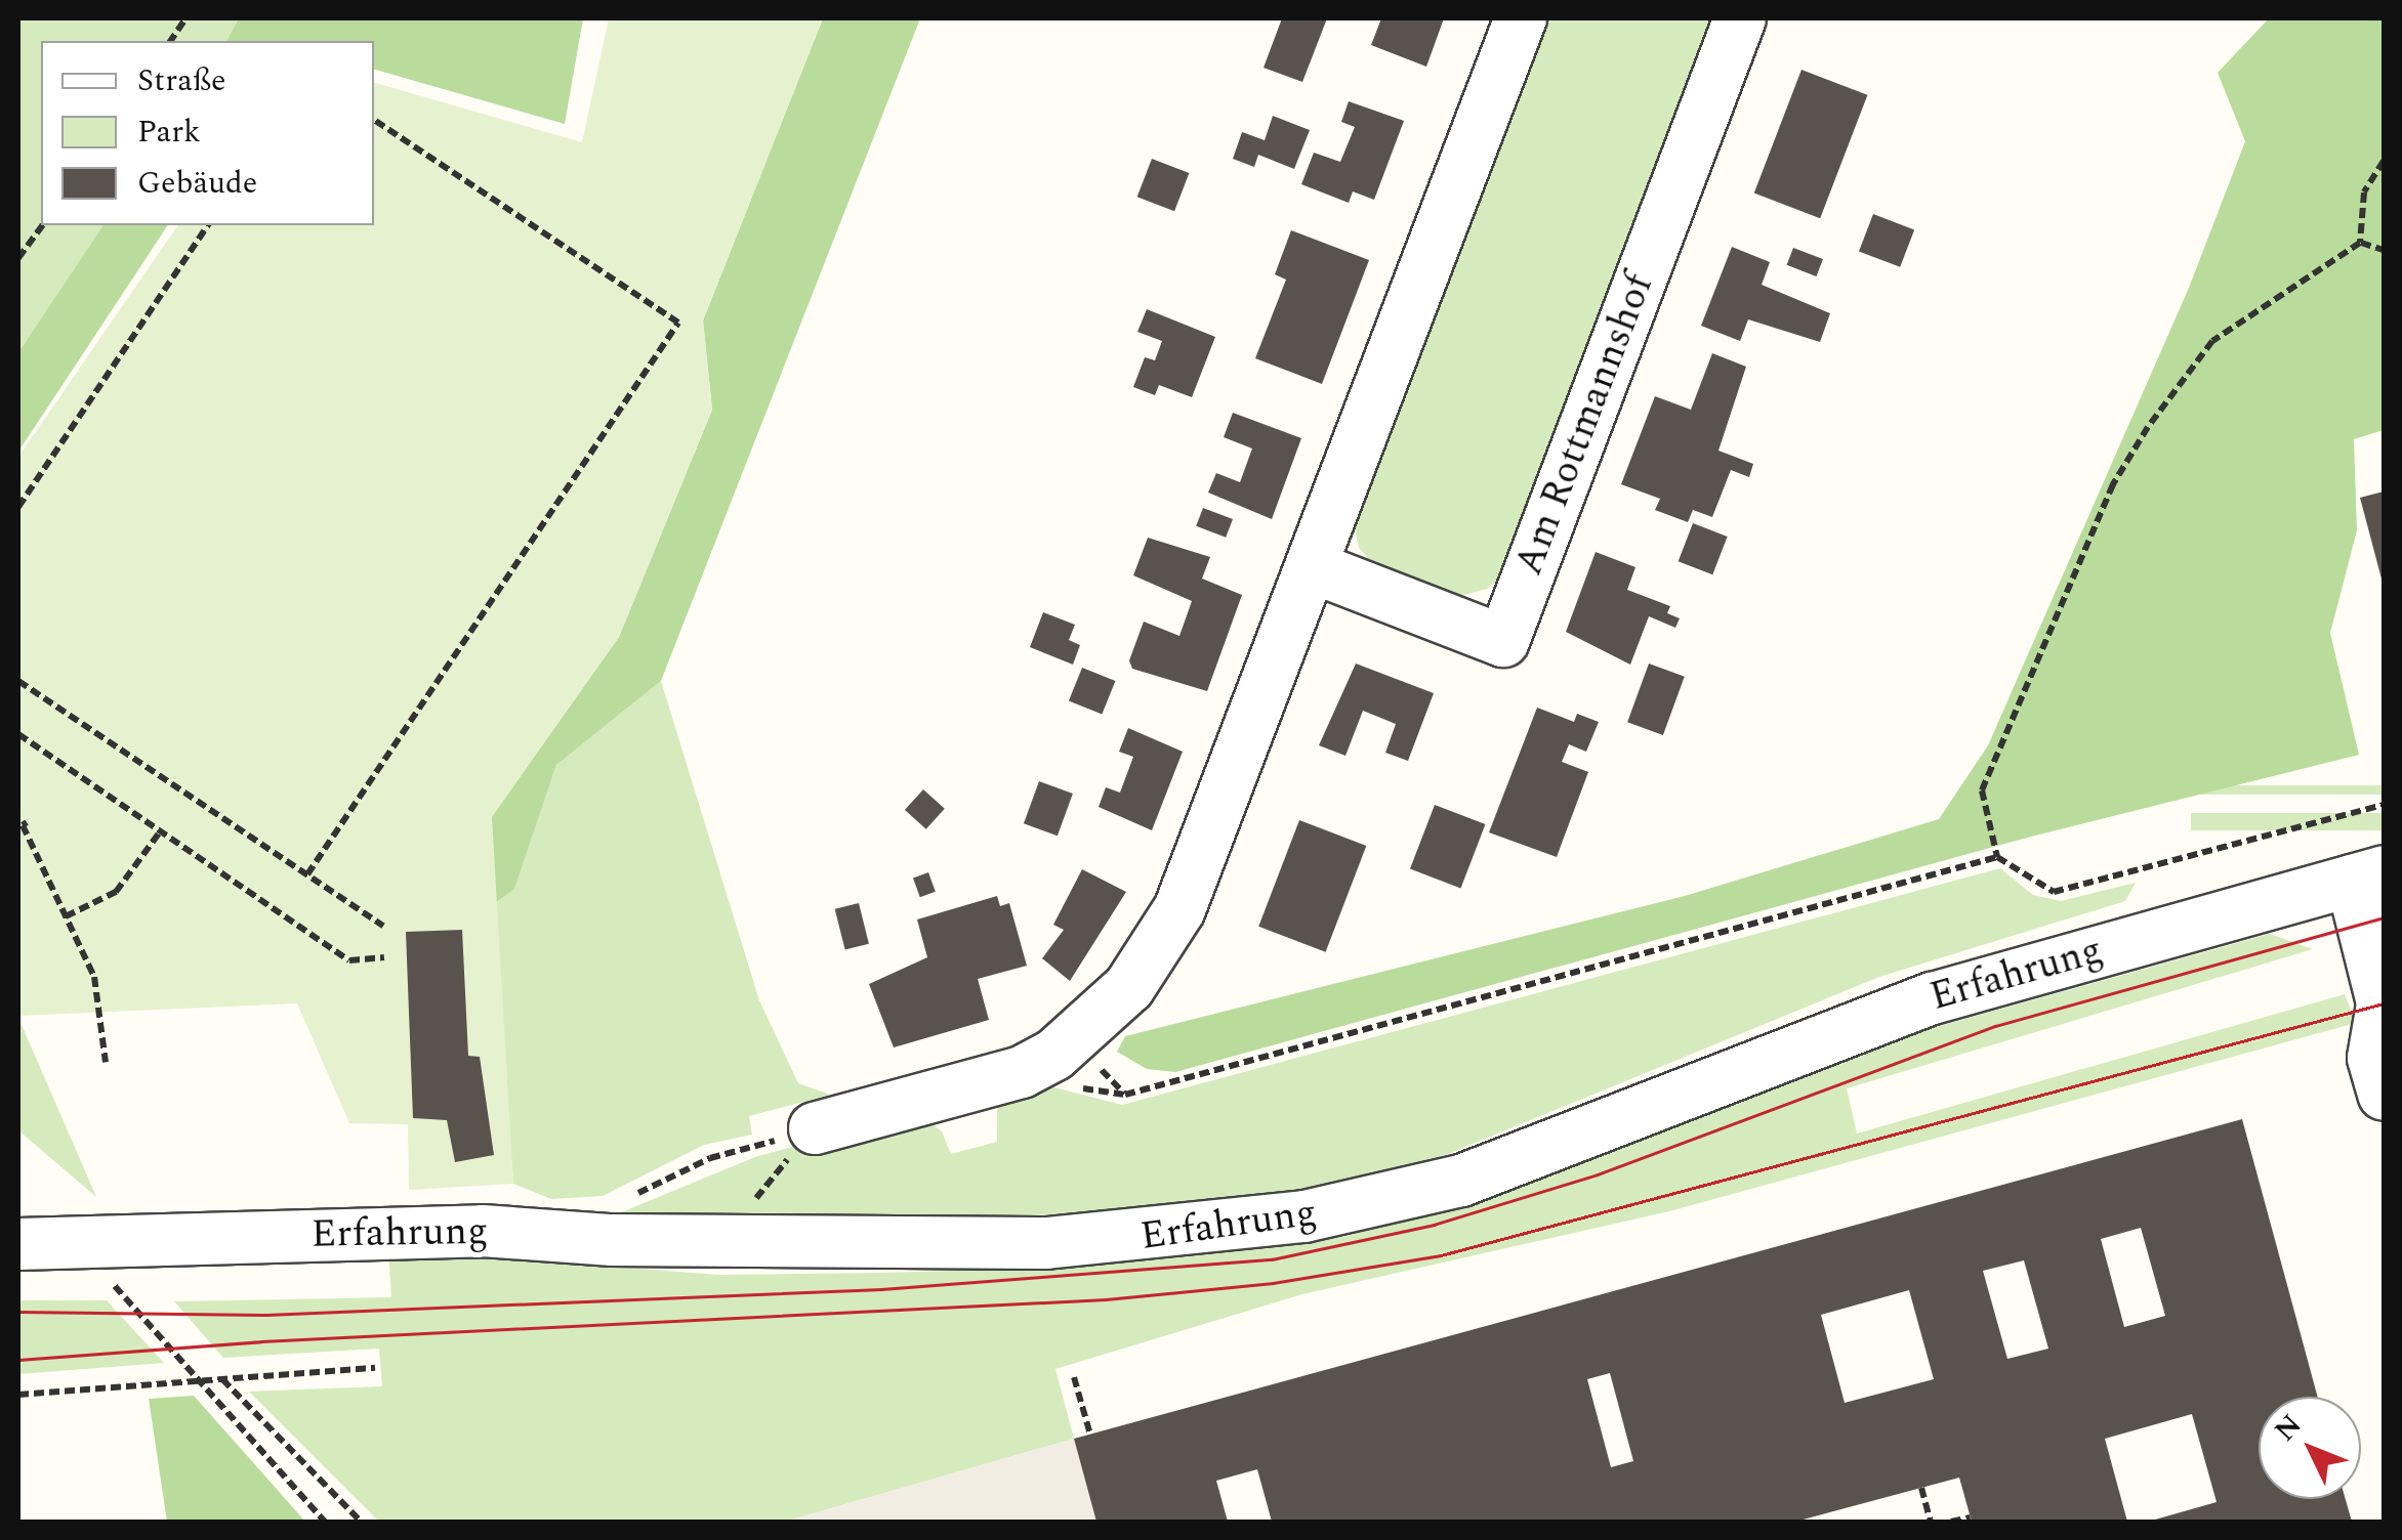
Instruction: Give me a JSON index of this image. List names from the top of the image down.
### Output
{
  "streets": {
    "street": ["Am Rottmannshof", "Erfahrung"]
  },
  "legend": ["Straße", "Park", "Gebäude"],
  "north": "top left"
}
